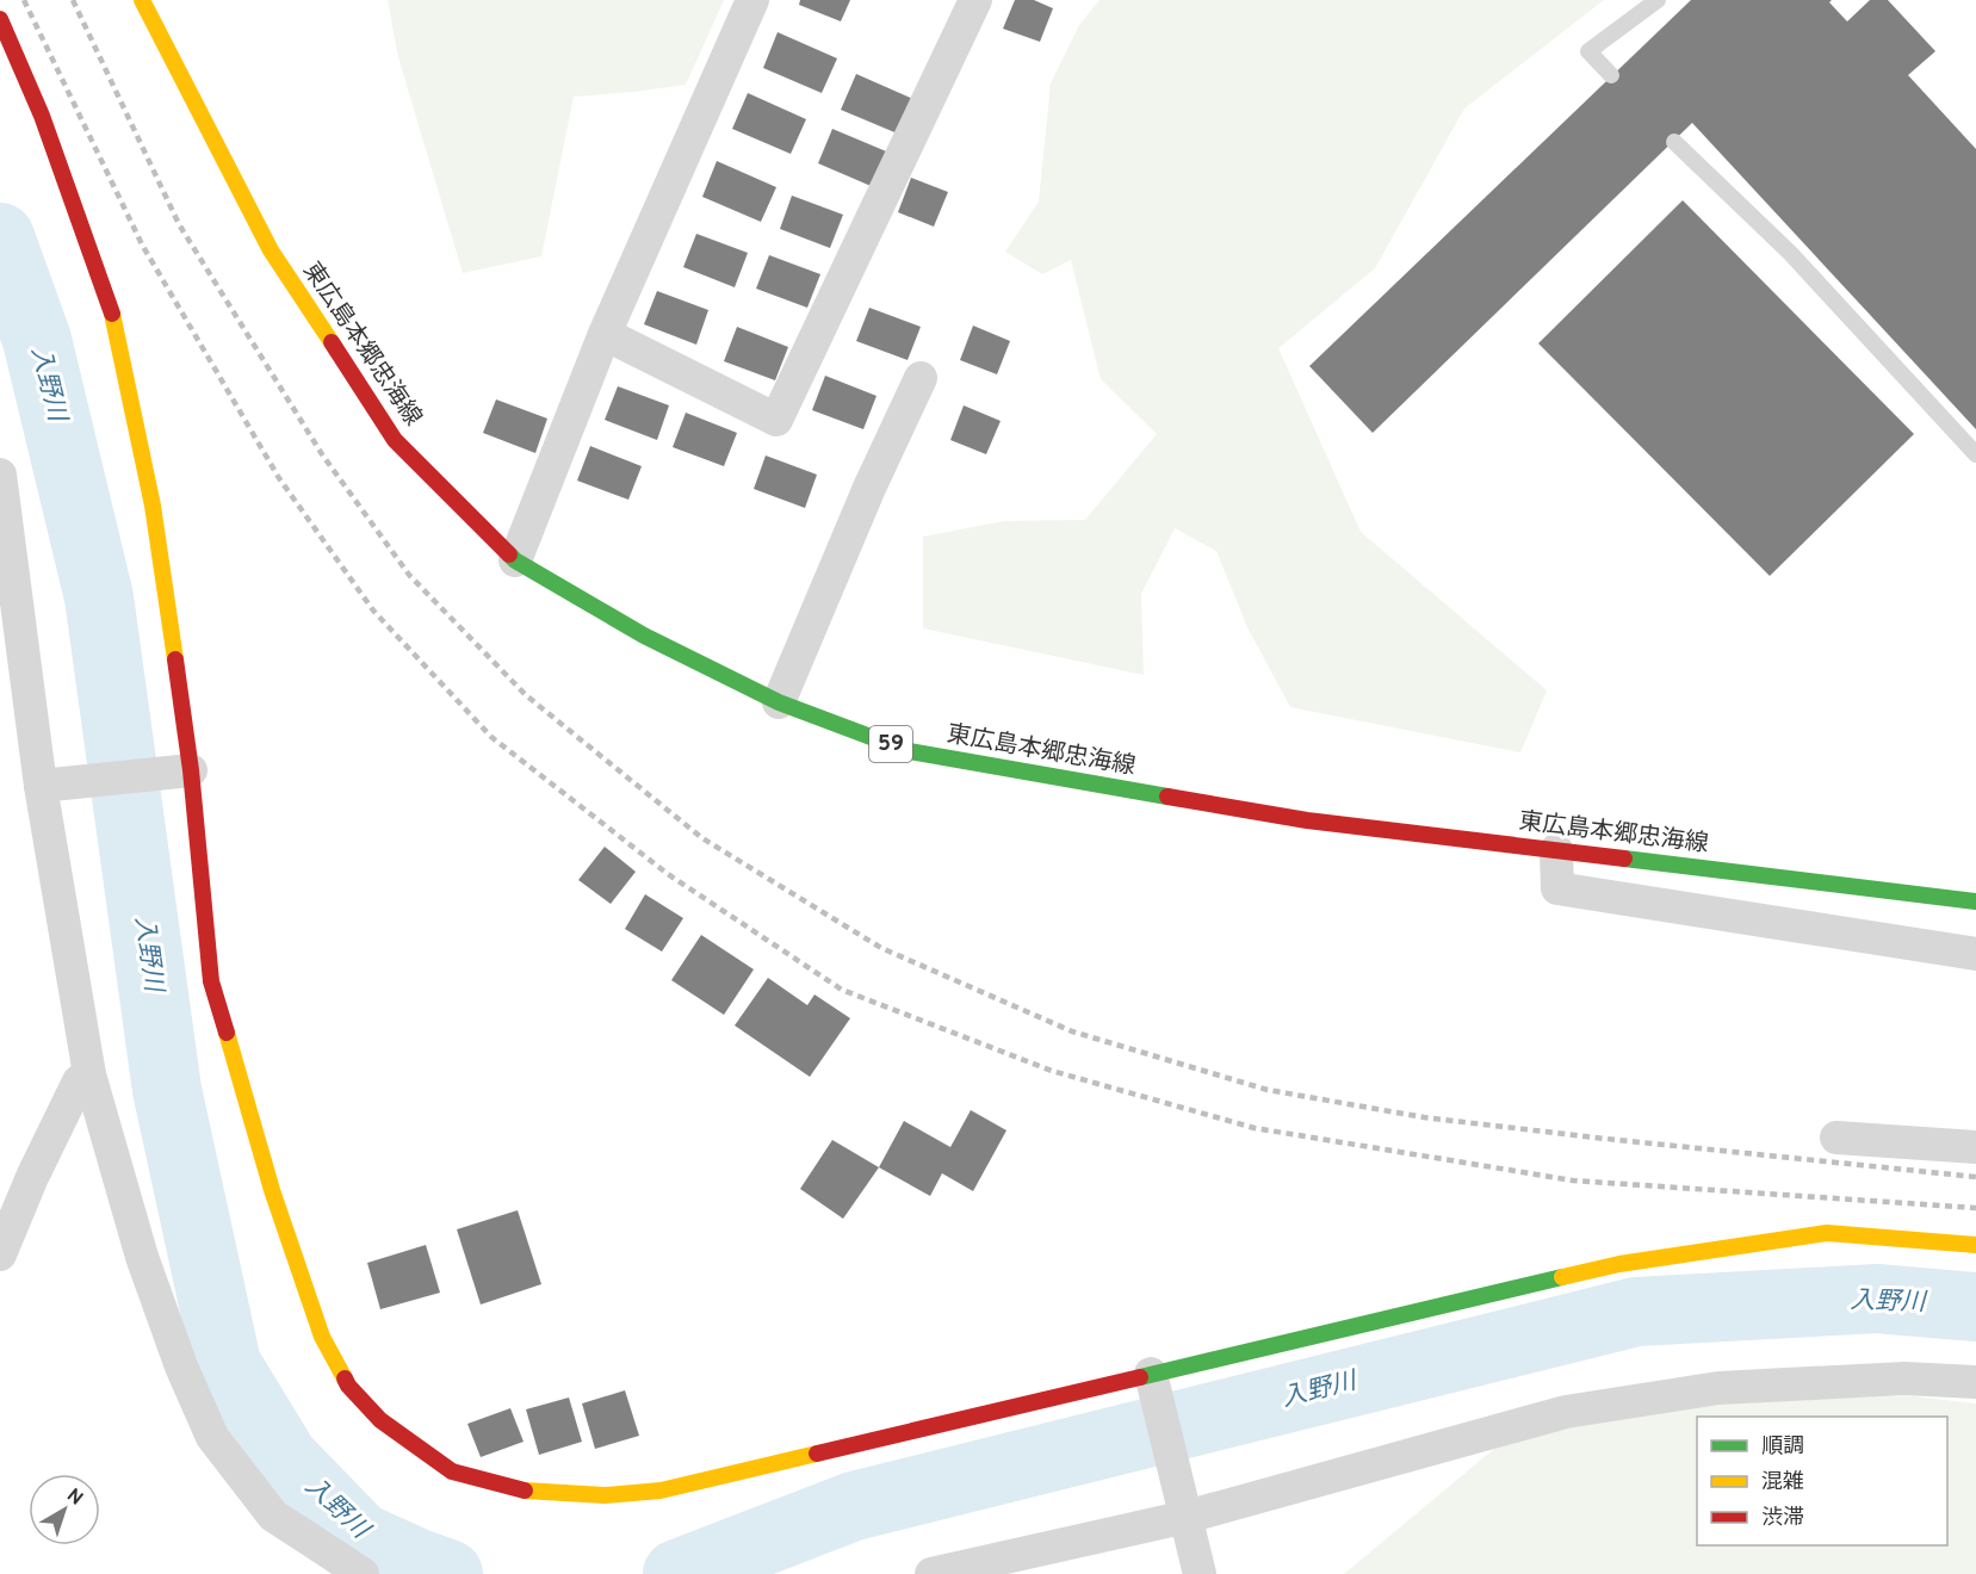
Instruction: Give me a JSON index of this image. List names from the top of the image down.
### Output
{
  "streets": {
    "street": ["東広島本郷忠海線", "59"]
  },
  "water": ["入野川"],
  "legend": ["順調", "混雑", "渋滞"],
  "north": "top right"
}
